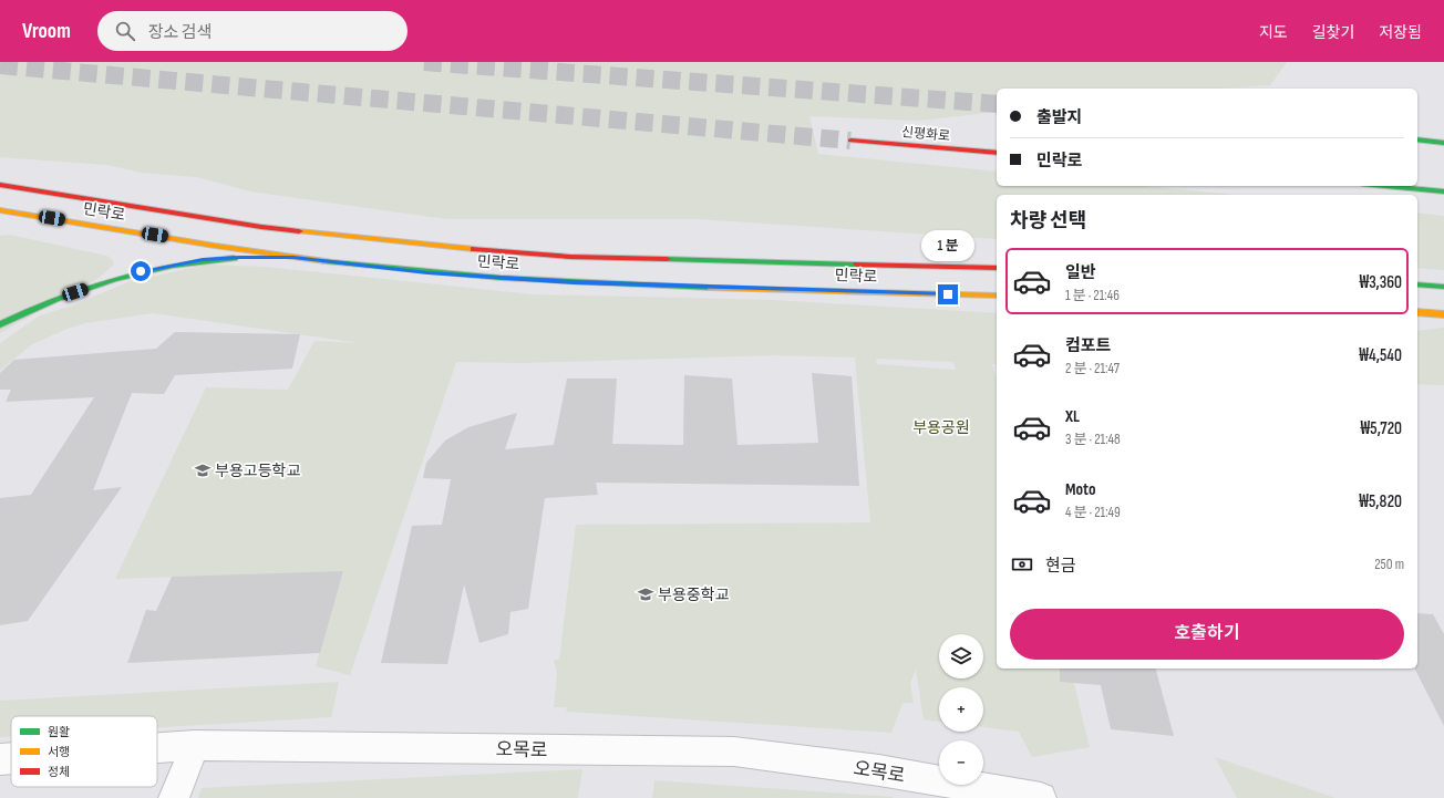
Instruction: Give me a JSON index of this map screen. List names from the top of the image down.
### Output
{
  "streets": {
    "main road": ["신평화로", "민락로"],
    "street": ["오목로"]
  },
  "parks": ["부용공원"],
  "places": {
    "school or university": ["부용고등학교", "부용중학교"]
  },
  "legend": ["원활", "서행", "정체"],
  "page": {
    "header": "Vroom",
    "search": "장소 검색",
    "nav": ["지도", "길찾기", "저장됨"],
    "banner": ["출발지", "민락로"],
    "heading": "차량 선택",
    "bubble": "1 분",
    "list": [
      {
        "name": "일반",
        "note": "1 분 · 21:46",
        "value": "₩3,360"
      },
      {
        "name": "컴포트",
        "note": "2 분 · 21:47",
        "value": "₩4,540"
      },
      {
        "name": "XL",
        "note": "3 분 · 21:48",
        "value": "₩5,720"
      },
      {
        "name": "Moto",
        "note": "4 분 · 21:49",
        "value": "₩5,820"
      }
    ],
    "pay": ["현금", "250 m"],
    "buttons": "호출하기",
    "map_buttons": ["+", "−"]
  }
}
